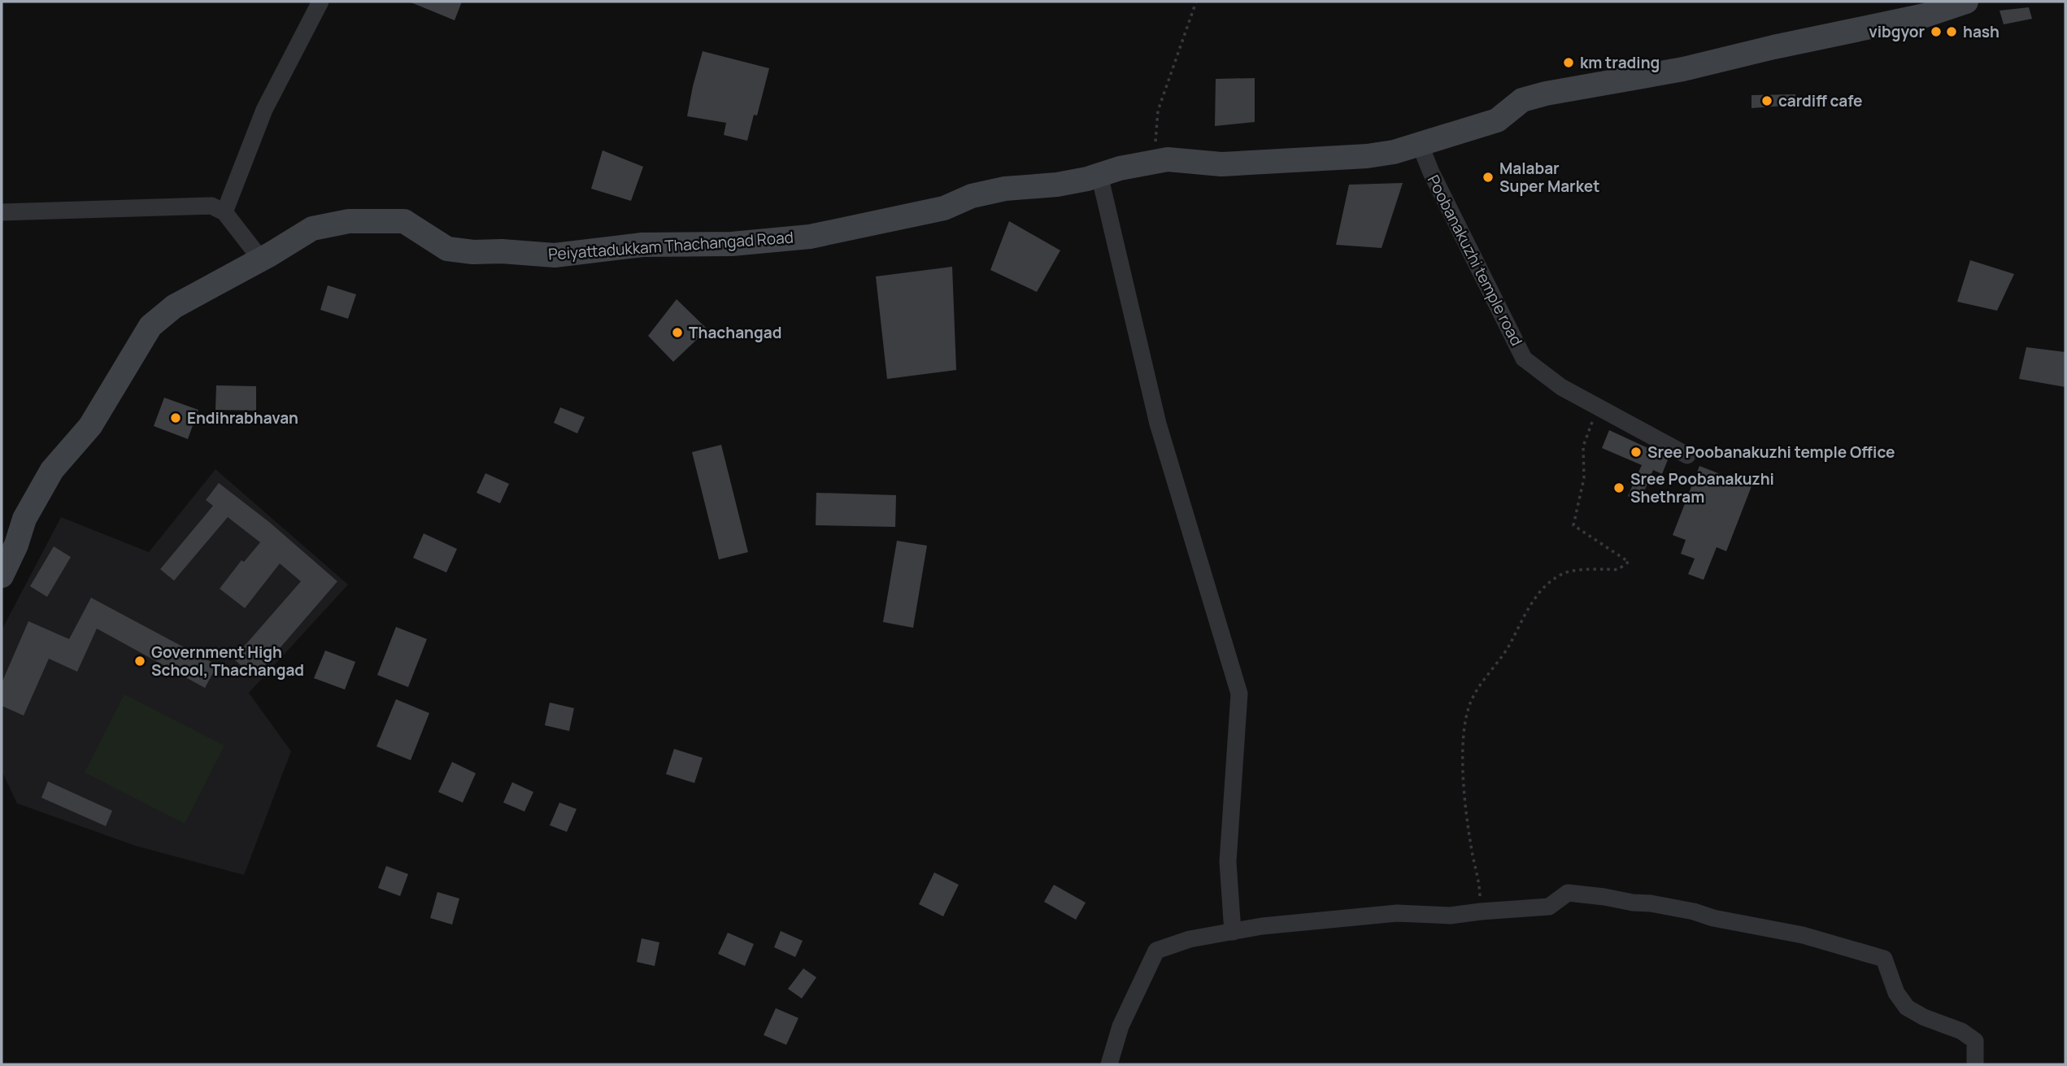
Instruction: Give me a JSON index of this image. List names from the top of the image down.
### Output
{
  "streets": {
    "main road": ["Peiyattadukkam Thachangad Road"],
    "street": ["Poobanakuzhi temple road"]
  },
  "crossings": [
    ["Peiyattadukkam Thachangad Road", "Poobanakuzhi temple road"]
  ],
  "places": [
    "vibgyor",
    "hash",
    "km trading",
    "cardiff cafe",
    "Malabar Super Market",
    "Thachangad",
    "Endihrabhavan",
    "Sree Poobanakuzhi temple Office",
    "Sree Poobanakuzhi Shethram",
    "Government High School, Thachangad"
  ]
}
